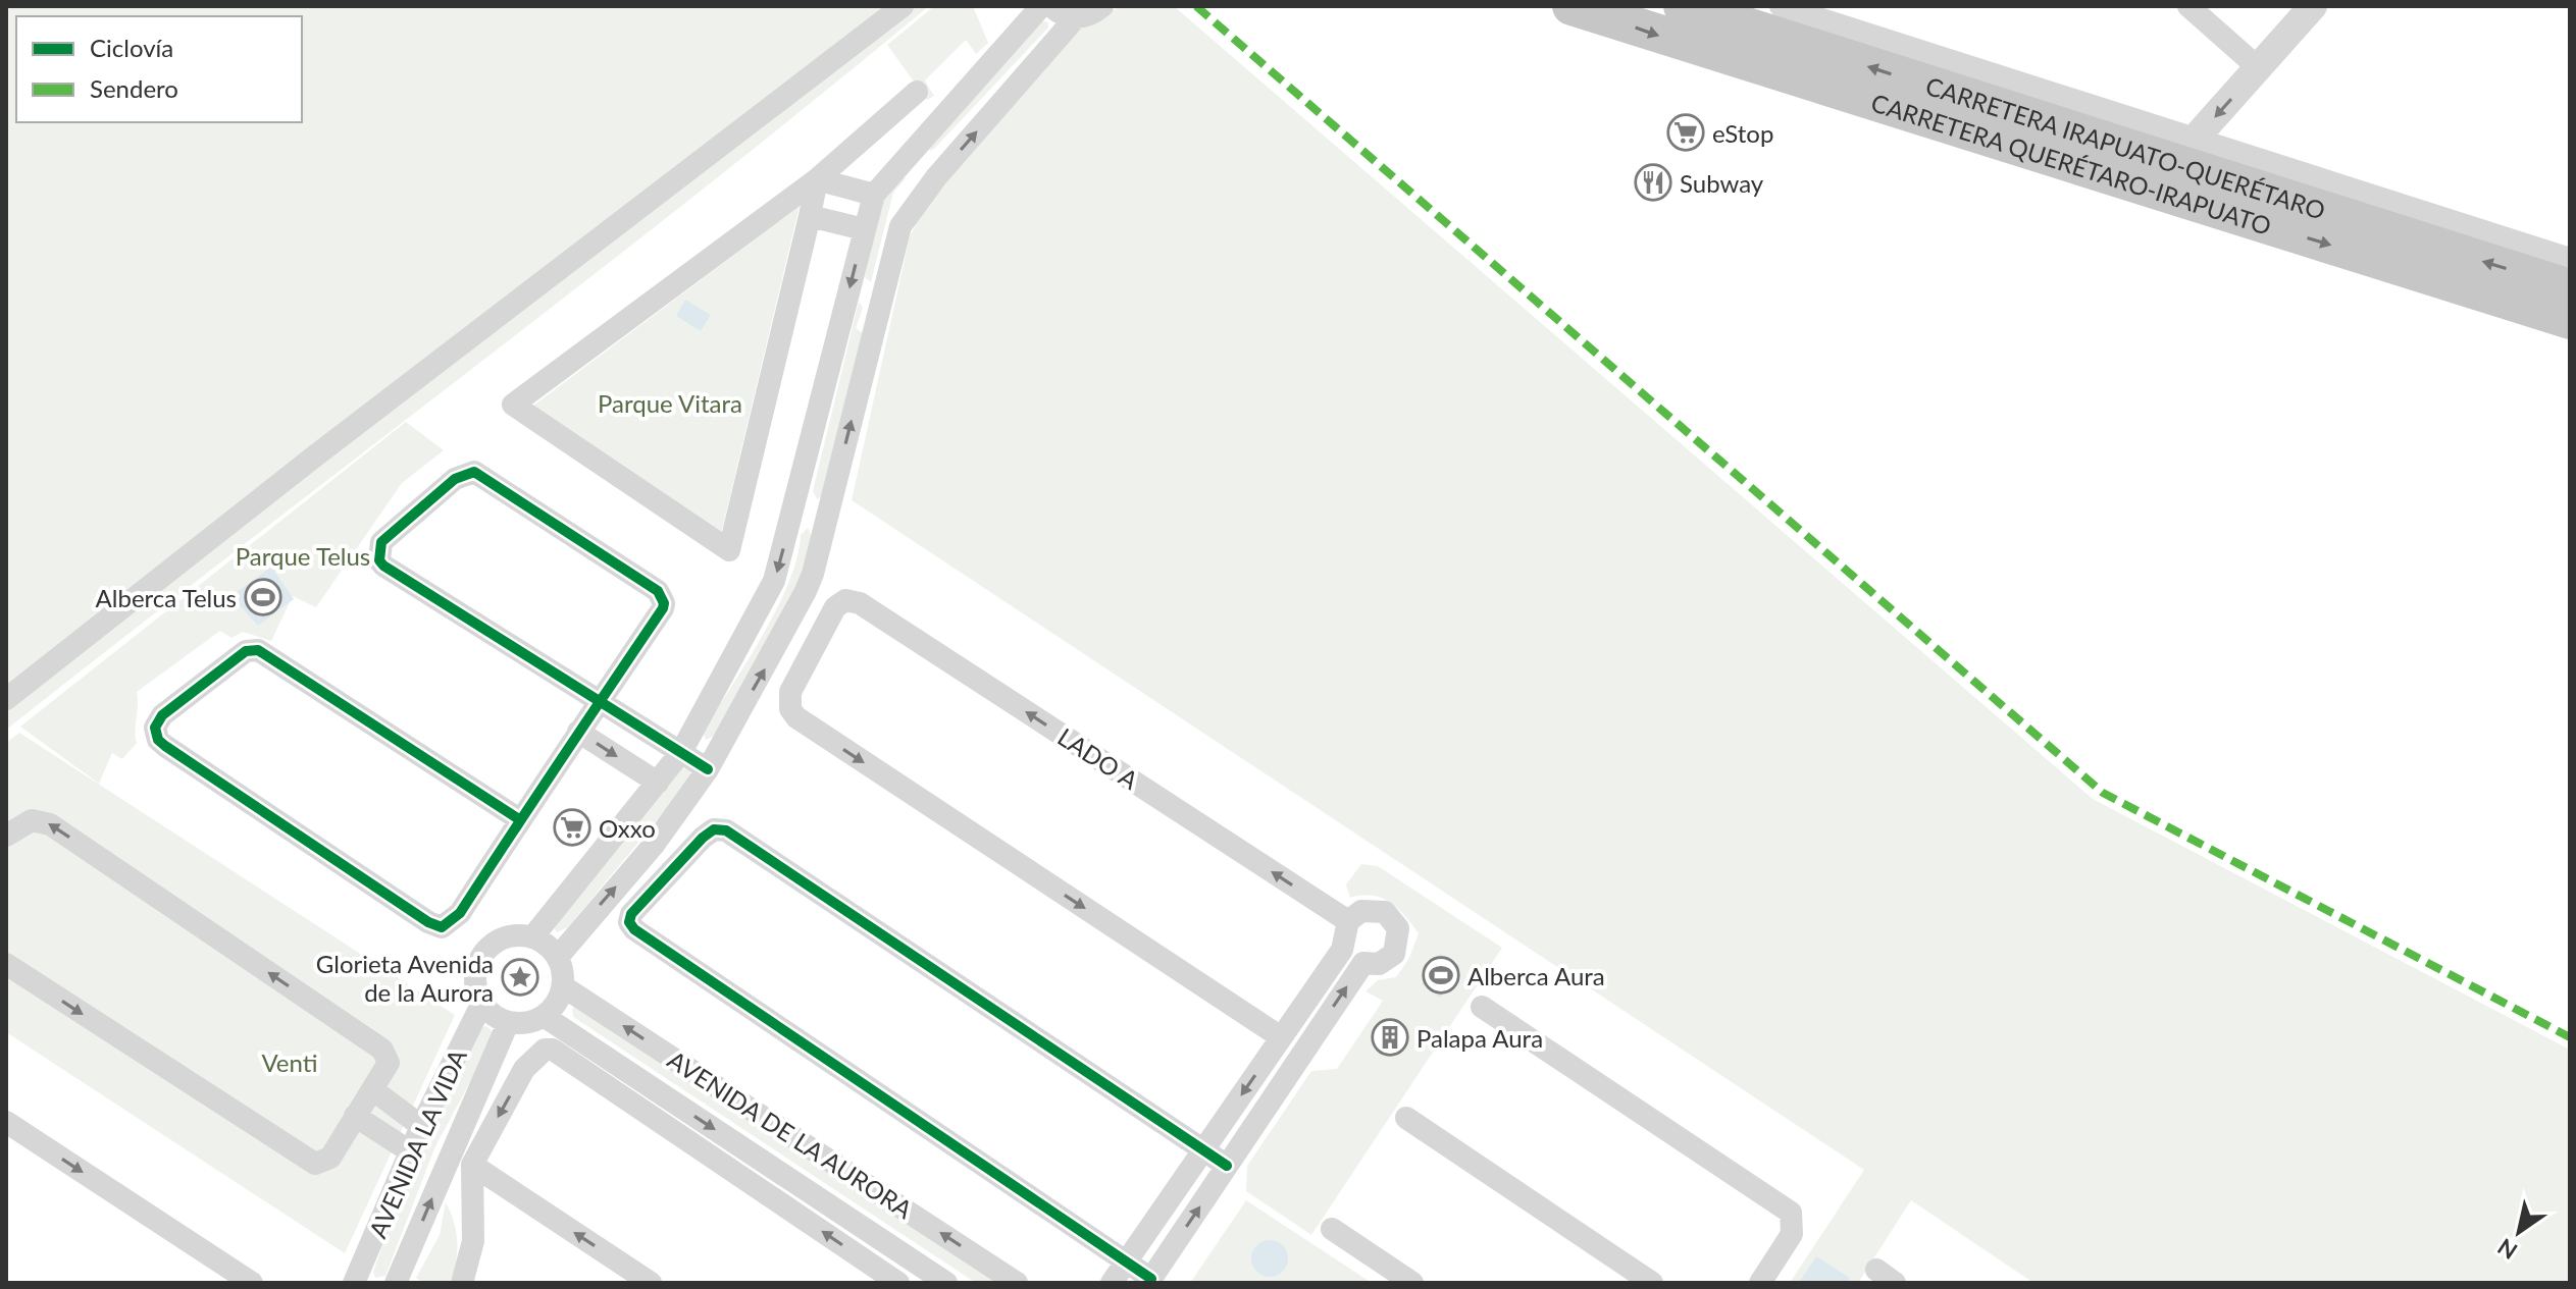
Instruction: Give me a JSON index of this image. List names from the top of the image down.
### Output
{
  "streets": {
    "highway": ["CARRETERA IRAPUATO-QUERÉTARO", "CARRETERA QUERÉTARO-IRAPUATO"],
    "street": ["LADO A", "AVENIDA DE LA AURORA", "AVENIDA LA VIDA"]
  },
  "crossings": [
    ["CARRETERA IRAPUATO-QUERÉTARO", "CARRETERA QUERÉTARO-IRAPUATO"],
    ["AVENIDA DE LA AURORA", "AVENIDA LA VIDA"]
  ],
  "one_way": ["CARRETERA IRAPUATO-QUERÉTARO", "CARRETERA QUERÉTARO-IRAPUATO"],
  "parks": ["Parque Vitara", "Parque Telus", "Venti"],
  "places": {
    "supermarket": ["eStop", "Oxxo"],
    "restaurant": ["Subway"],
    "sports": ["Alberca Telus", "Alberca Aura"],
    "place": ["Glorieta Avenida de la Aurora"],
    "building": ["Palapa Aura"]
  },
  "legend": ["Ciclovía", "Sendero"],
  "north": "bottom left"
}
